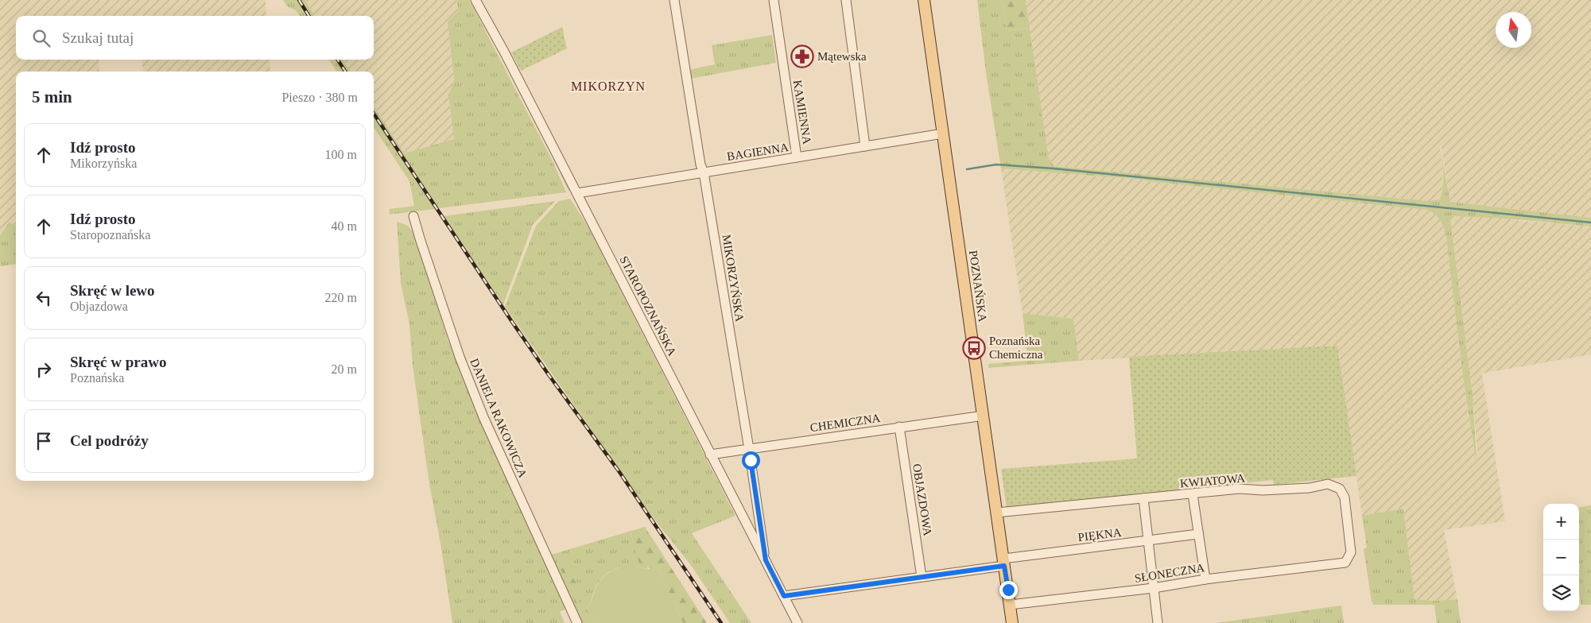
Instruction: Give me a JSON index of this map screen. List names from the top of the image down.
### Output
{
  "streets": {
    "main road": ["POZNAŃSKA"],
    "street": [
      "KAMIENNA",
      "BAGIENNA",
      "MIKORZYŃSKA",
      "STAROPOZNAŃSKA",
      "DANIELA RAKOWICZA",
      "CHEMICZNA",
      "KWIATOWA",
      "OBJAZDOWA",
      "PIĘKNA",
      "SŁONECZNA"
    ]
  },
  "crossings": [
    ["KAMIENNA", "BAGIENNA"],
    ["BAGIENNA", "MIKORZYŃSKA"],
    ["BAGIENNA", "POZNAŃSKA"],
    ["BAGIENNA", "STAROPOZNAŃSKA"],
    ["MIKORZYŃSKA", "STAROPOZNAŃSKA"],
    ["MIKORZYŃSKA", "CHEMICZNA"],
    ["POZNAŃSKA", "CHEMICZNA"],
    ["POZNAŃSKA", "KWIATOWA"],
    ["POZNAŃSKA", "PIĘKNA"],
    ["POZNAŃSKA", "SŁONECZNA"],
    ["STAROPOZNAŃSKA", "CHEMICZNA"],
    ["CHEMICZNA", "OBJAZDOWA"],
    ["KWIATOWA", "SŁONECZNA"]
  ],
  "districts": ["MIKORZYN"],
  "places": {
    "pharmacy": ["Mątewska"],
    "bus stop": ["Poznańska Chemiczna"]
  },
  "north": "top",
  "page": {
    "search": "Szukaj tutaj",
    "heading": ["5 min", "Pieszo · 380 m"],
    "list": [
      ["Idź prosto", "Mikorzyńska", "100 m"],
      ["Idź prosto", "Staropoznańska", "40 m"],
      ["Skręć w lewo", "Objazdowa", "220 m"],
      ["Skręć w prawo", "Poznańska", "20 m"],
      "Cel podróży"
    ],
    "map_buttons": ["+", "−"]
  }
}
